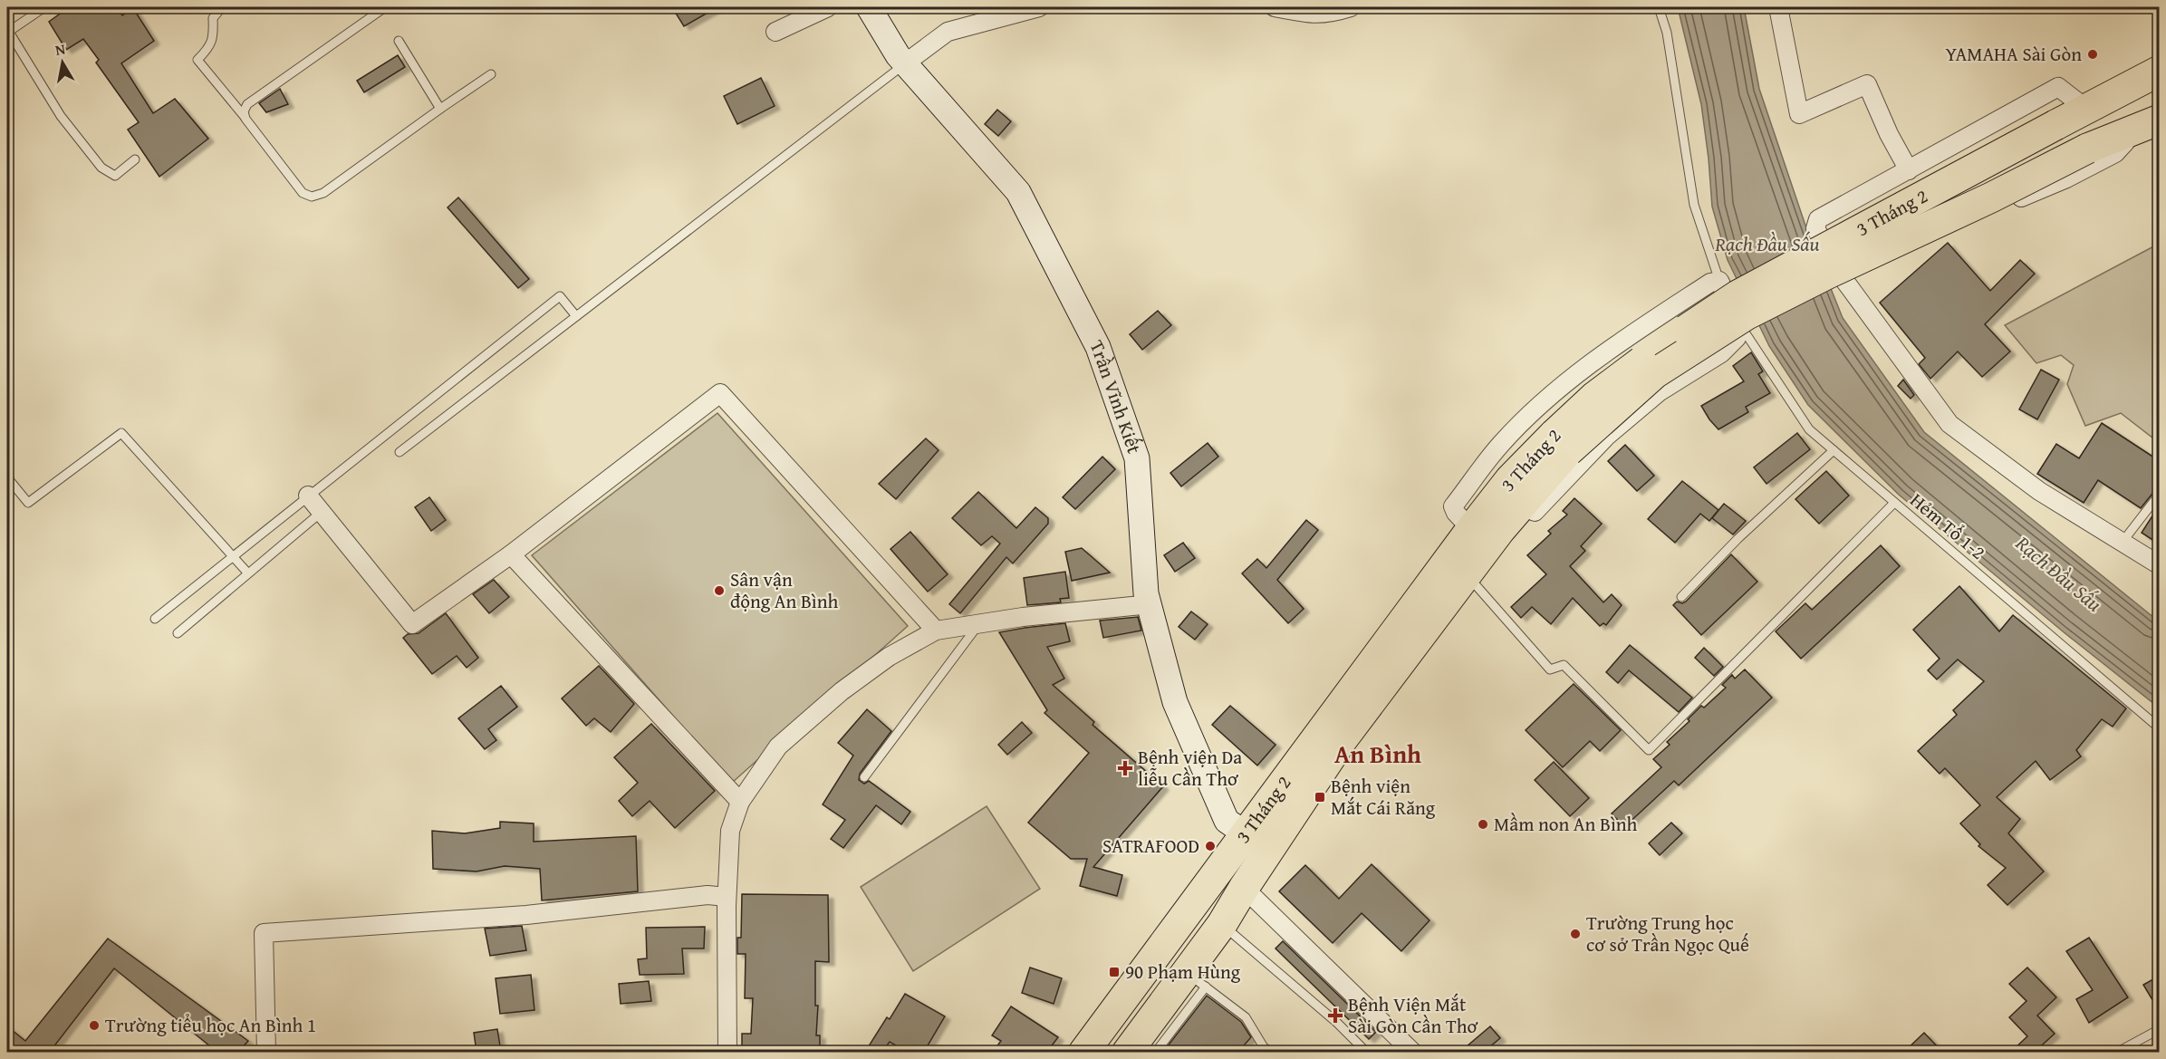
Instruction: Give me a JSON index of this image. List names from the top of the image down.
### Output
{
  "streets": {
    "highway": ["3 Tháng 2"],
    "street": ["Trần Vĩnh Kiết"],
    "lane": ["Hẻm Tổ 1-2"]
  },
  "crossings": [
    ["3 Tháng 2", "Trần Vĩnh Kiết"]
  ],
  "districts": ["An Bình"],
  "water": ["Rạch Đầu Sấu"],
  "places": {
    "other": [
      "YAMAHA Sài Gòn",
      "Sân vận động An Bình",
      "Mầm non An Bình",
      "SATRAFOOD",
      "Trường Trung học cơ sở Trần Ngọc Quế",
      "Trường tiểu học An Bình 1"
    ],
    "health": ["Bệnh viện Da liễu Cần Thơ", "Bệnh Viện Mắt Sài Gòn Cần Thơ"],
    "transit": ["Bệnh viện Mắt Cái Răng", "90 Phạm Hùng"]
  },
  "north": "top"
}
